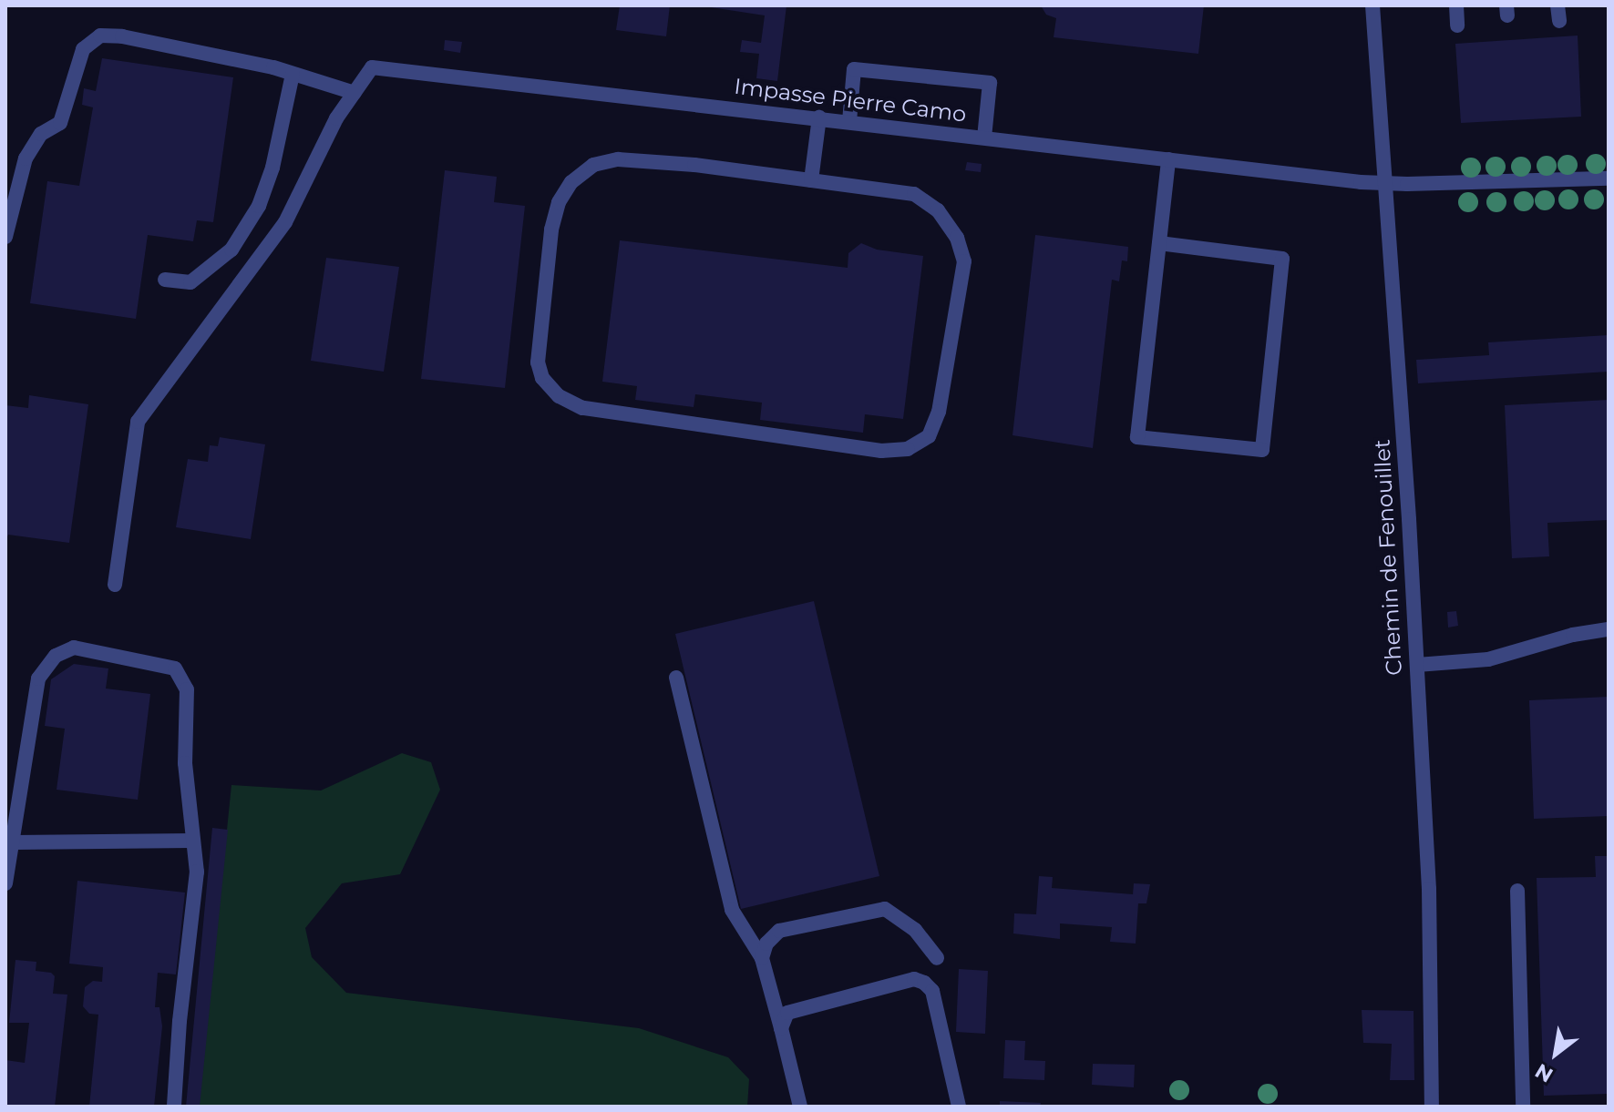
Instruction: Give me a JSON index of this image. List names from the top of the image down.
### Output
{
  "streets": {
    "street": ["Impasse Pierre Camo", "Chemin de Fenouillet"]
  },
  "crossings": [
    ["Impasse Pierre Camo", "Chemin de Fenouillet"]
  ],
  "north": "bottom left"
}
